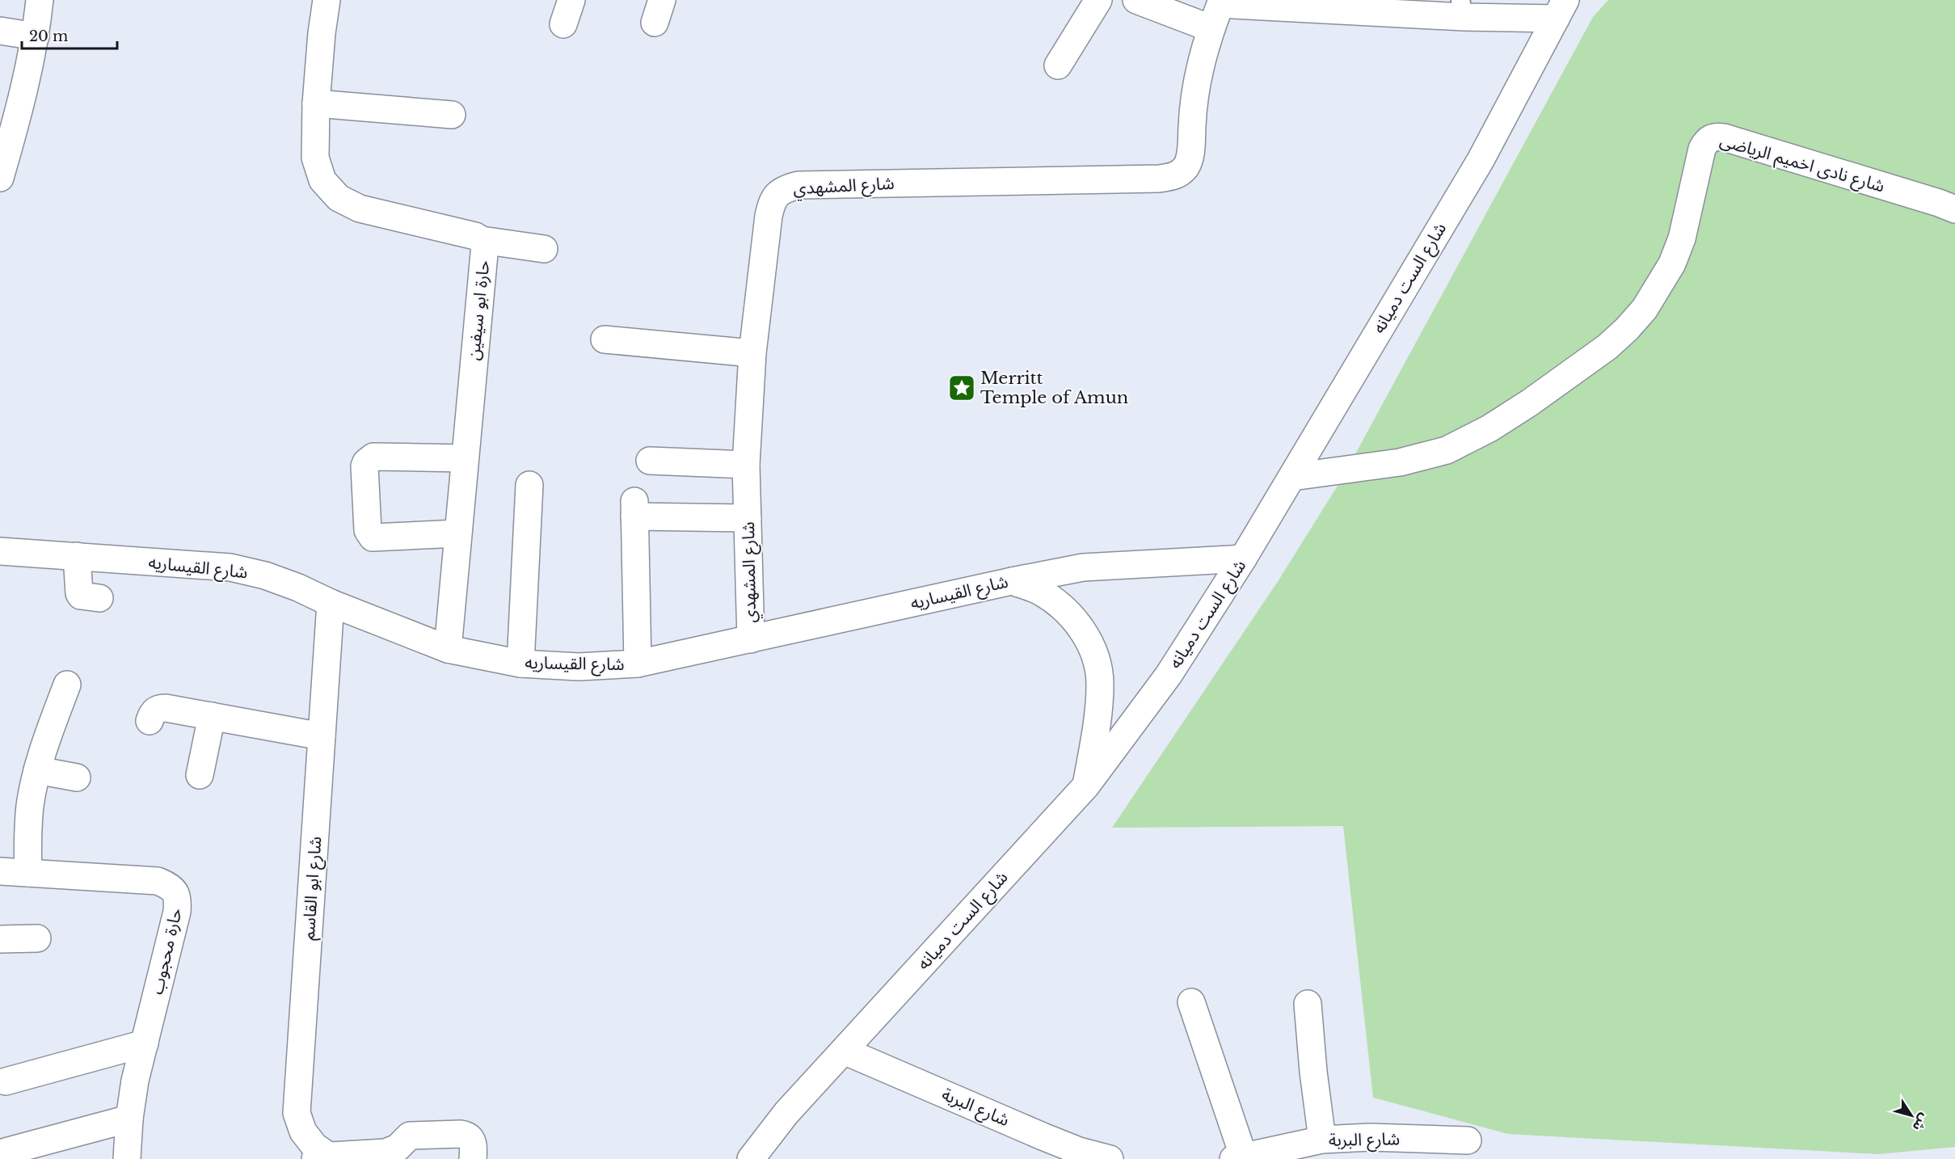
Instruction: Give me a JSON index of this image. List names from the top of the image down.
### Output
{
  "streets": {
    "street": [
      "شارع نادى اخميم الرياضى",
      "شارع المشهدي",
      "شارع الست دميانه",
      "حارة ابو سيفين",
      "شارع القيساريه",
      "شارع ابو القاسم",
      "حارة محجوب",
      "شارع البربة"
    ]
  },
  "crossings": [
    ["شارع نادى اخميم الرياضى", "شارع الست دميانه"],
    ["شارع المشهدي", "شارع القيساريه"],
    ["شارع الست دميانه", "شارع القيساريه"],
    ["شارع الست دميانه", "شارع البربة"],
    ["حارة ابو سيفين", "شارع القيساريه"],
    ["شارع القيساريه", "شارع ابو القاسم"]
  ],
  "places": {
    "place": ["Merritt Temple of Amun"]
  },
  "scale_bar": "20 m",
  "north": "bottom right"
}
